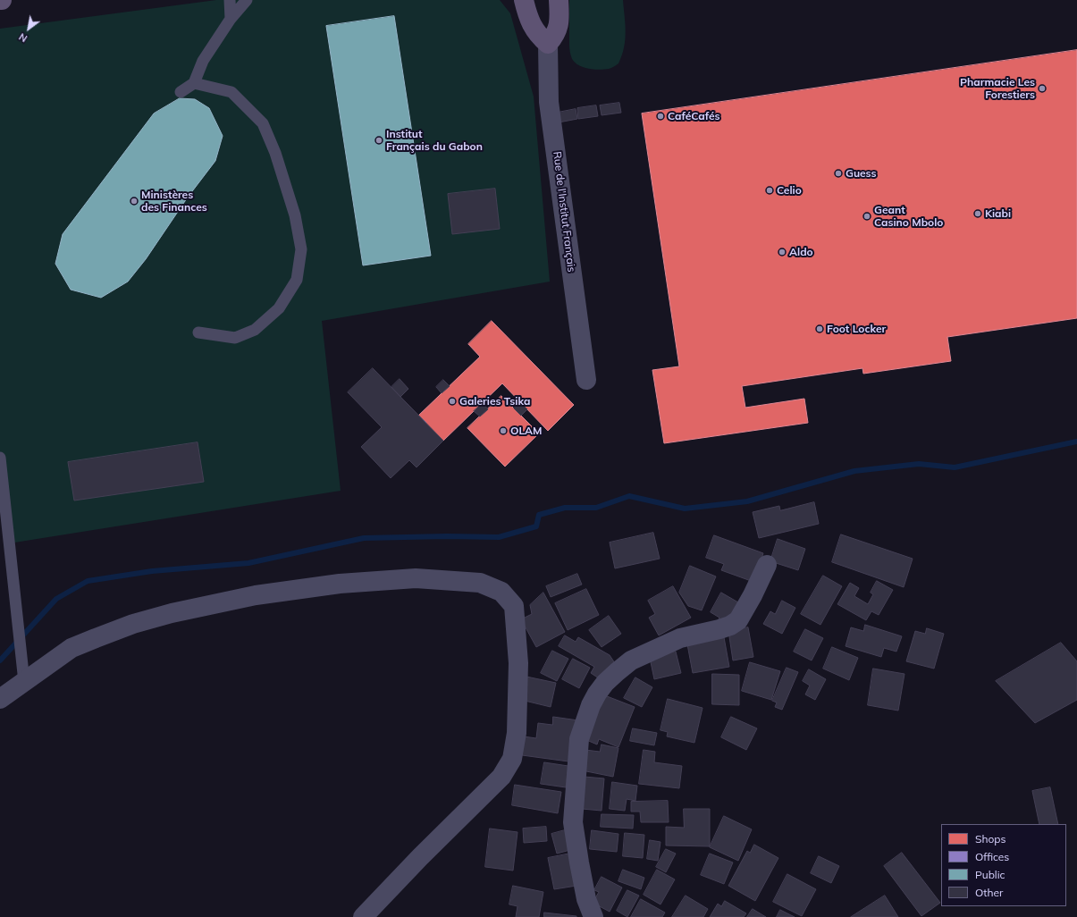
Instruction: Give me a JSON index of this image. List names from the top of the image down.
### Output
{
  "streets": {
    "street": ["Rue de l'Institut Français"]
  },
  "places": [
    "Pharmacie Les Forestiers",
    "CaféCafés",
    "Institut Français du Gabon",
    "Guess",
    "Celio",
    "Ministères des Finances",
    "Kiabi",
    "Geant Casino Mbolo",
    "Aldo",
    "Foot Locker",
    "Galeries Tsika",
    "OLAM"
  ],
  "legend": [
    "Shops",
    "Offices",
    "Public",
    "Other"
  ],
  "north": "bottom left"
}
